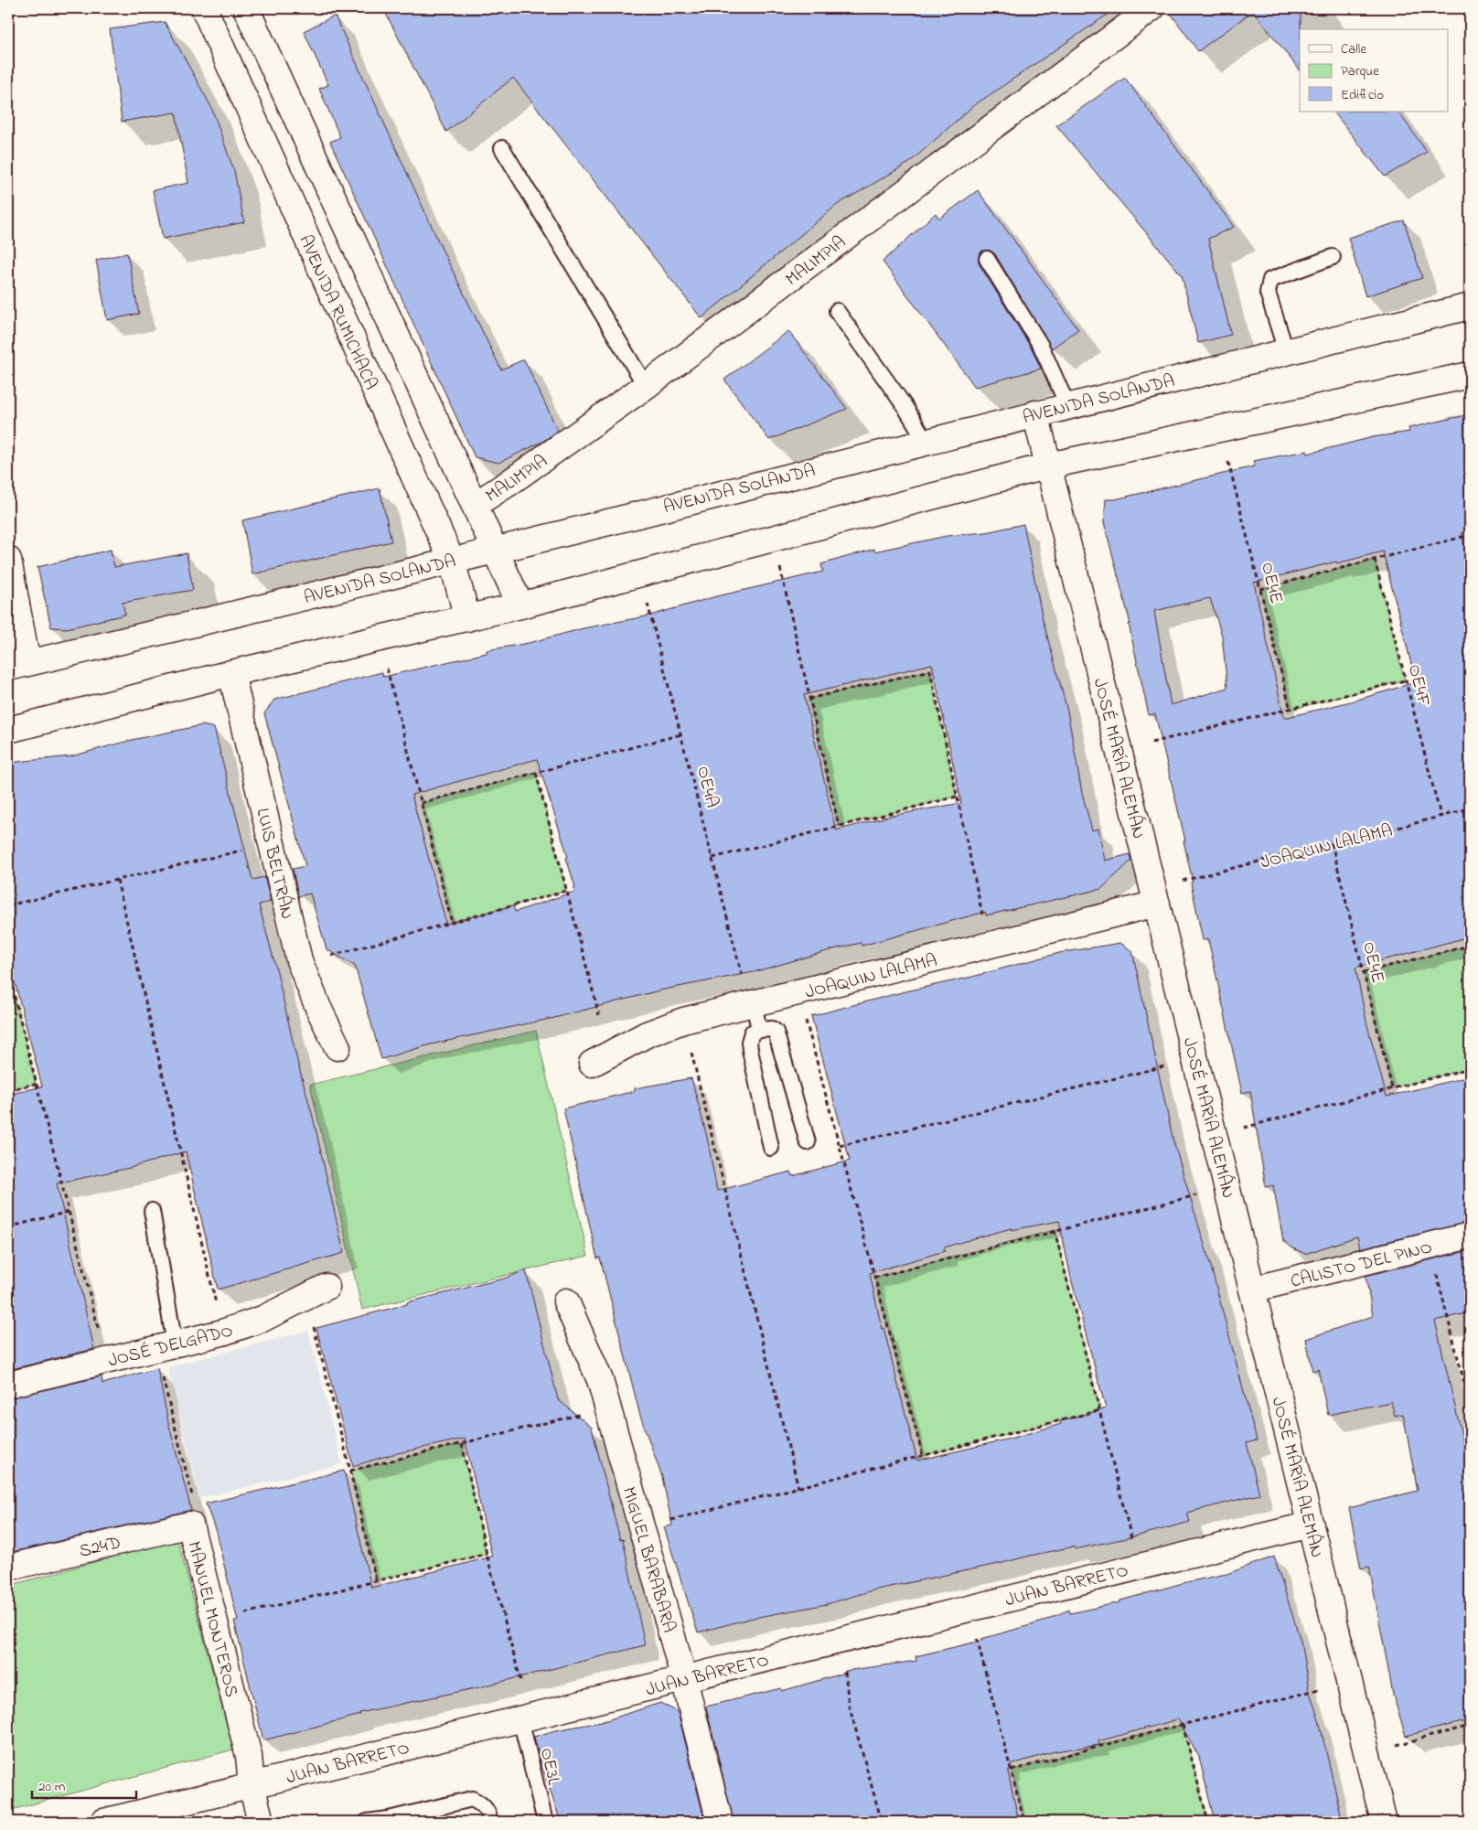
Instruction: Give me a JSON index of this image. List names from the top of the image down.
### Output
{
  "streets": {
    "street": [
      "MALIMPIA",
      "AVENIDA RUMICHACA",
      "AVENIDA SOLANDA",
      "JOSÉ MARÍA ALEMÁN",
      "JOAQUIN LALAMA",
      "LUIS BELTRÁN",
      "CALISTO DEL PINO",
      "JOSÉ DELGADO",
      "S24D",
      "MIGUEL BARABARA",
      "JUAN BARRETO",
      "MANUEL MONTEROS"
    ],
    "lane": ["OE3L"],
    "path": ["OE4E", "OE4F", "OE4A"]
  },
  "crossings": [
    ["AVENIDA RUMICHACA", "AVENIDA SOLANDA"],
    ["AVENIDA SOLANDA", "JOSÉ MARÍA ALEMÁN"],
    ["OE4E", "JOAQUIN LALAMA"],
    ["OE4F", "JOAQUIN LALAMA"],
    ["JOSÉ MARÍA ALEMÁN", "JOAQUIN LALAMA"],
    ["JOSÉ MARÍA ALEMÁN", "CALISTO DEL PINO"],
    ["JOSÉ MARÍA ALEMÁN", "JUAN BARRETO"],
    ["S24D", "MANUEL MONTEROS"],
    ["MIGUEL BARABARA", "JUAN BARRETO"],
    ["JUAN BARRETO", "MANUEL MONTEROS"],
    ["JUAN BARRETO", "OE3L"]
  ],
  "legend": ["Calle", "Parque", "Edificio"],
  "scale_bar": "20 m"
}
